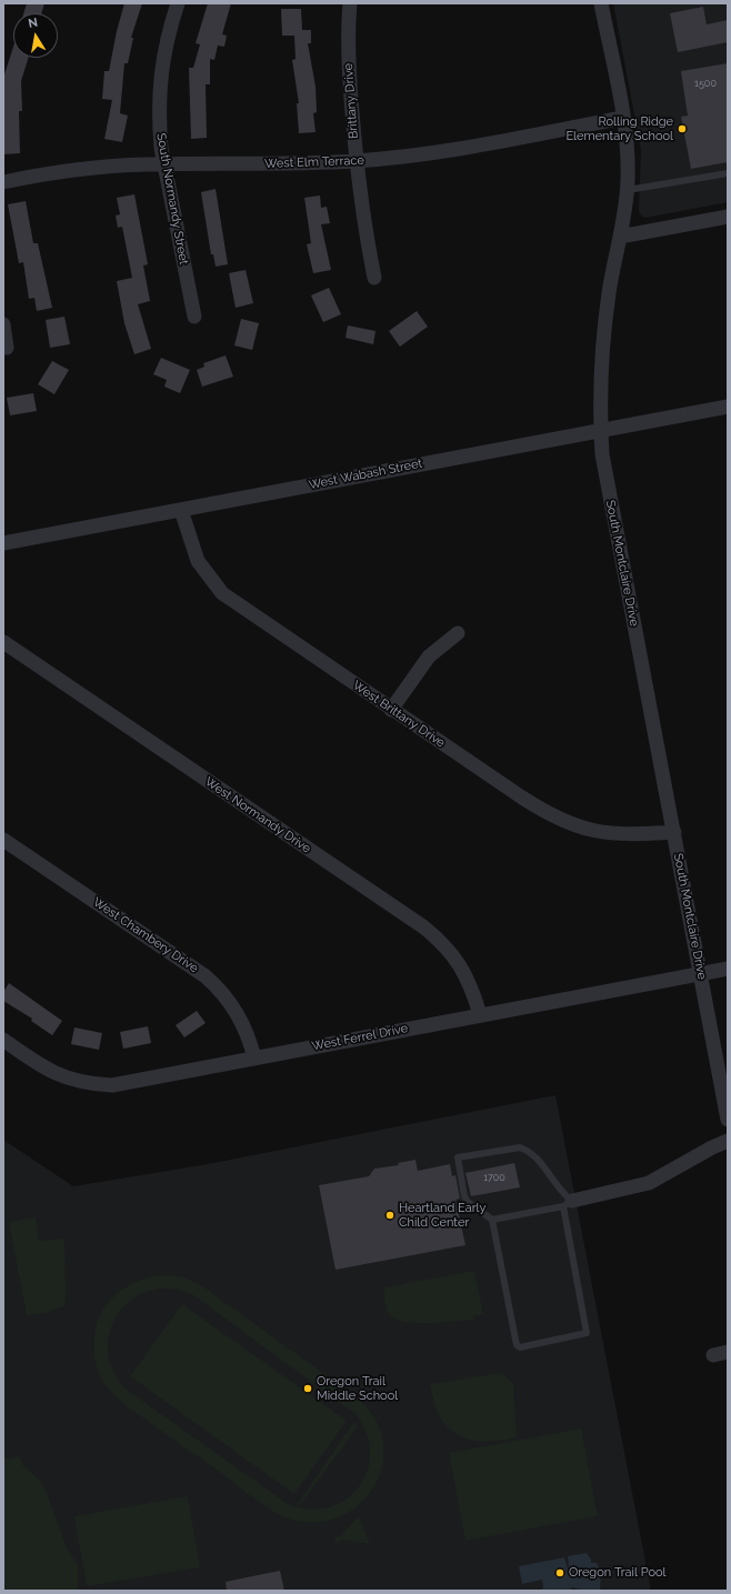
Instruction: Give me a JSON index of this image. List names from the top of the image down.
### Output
{
  "streets": {
    "street": [
      "Brittany Drive",
      "West Elm Terrace",
      "South Normandy Street",
      "West Wabash Street",
      "South Montclaire Drive",
      "West Brittany Drive",
      "West Normandy Drive",
      "West Chambery Drive",
      "West Ferrel Drive"
    ]
  },
  "crossings": [
    ["Brittany Drive", "West Elm Terrace"],
    ["West Elm Terrace", "South Normandy Street"],
    ["West Elm Terrace", "South Montclaire Drive"],
    ["West Wabash Street", "South Montclaire Drive"],
    ["West Wabash Street", "West Brittany Drive"],
    ["South Montclaire Drive", "West Brittany Drive"],
    ["South Montclaire Drive", "West Ferrel Drive"],
    ["West Normandy Drive", "West Ferrel Drive"],
    ["West Chambery Drive", "West Ferrel Drive"]
  ],
  "places": [
    "Rolling Ridge Elementary School",
    "Heartland Early Child Center",
    "Oregon Trail Middle School",
    "Oregon Trail Pool"
  ],
  "house_numbers": ["1500", "1700"],
  "north": "top"
}
